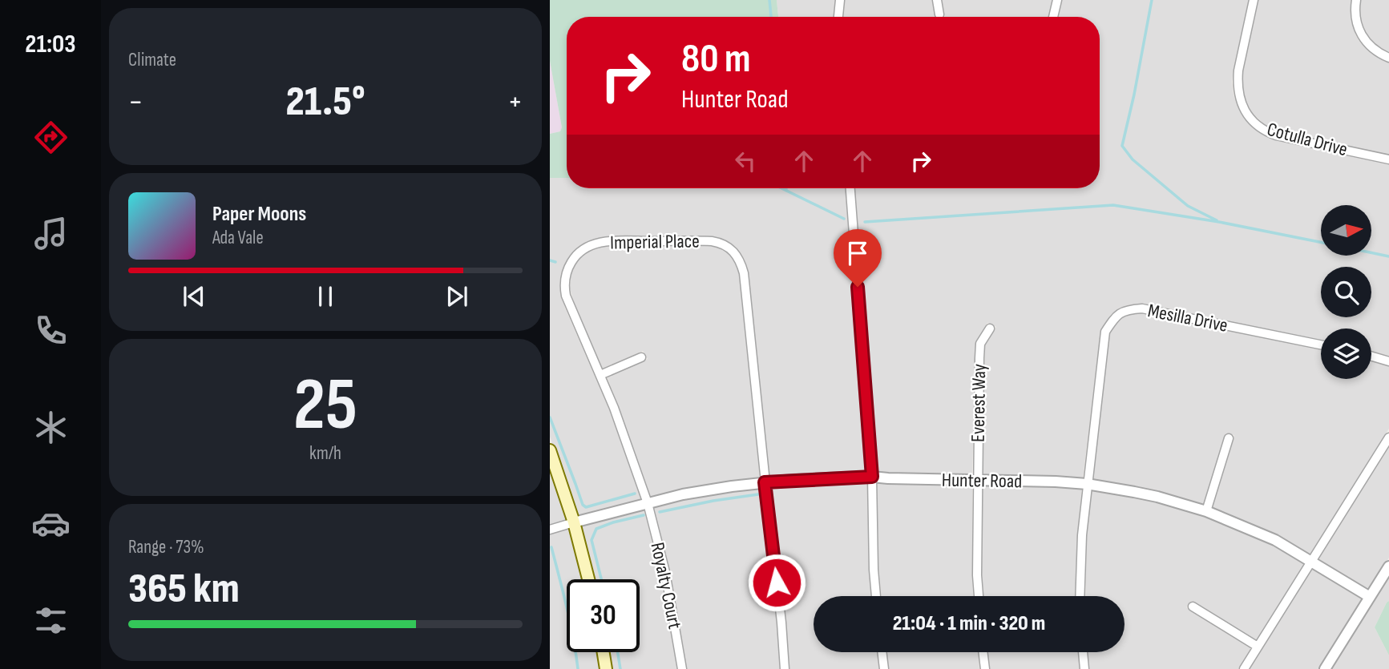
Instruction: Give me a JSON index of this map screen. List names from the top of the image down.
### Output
{
  "streets": {
    "street": [
      "Cotulla Drive",
      "Imperial Place",
      "Mesilla Drive",
      "Everest Way",
      "Hunter Road",
      "Royalty Court"
    ]
  },
  "crossings": [
    ["Imperial Place", "Hunter Road"],
    ["Imperial Place", "Royalty Court"],
    ["Mesilla Drive", "Hunter Road"],
    ["Everest Way", "Hunter Road"],
    ["Hunter Road", "Royalty Court"]
  ],
  "north": "right",
  "page": {
    "tabs": "21:03",
    "tile": [
      "Climate",
      ["25", "km/h"],
      ["Range · 73%", "365 km"]
    ],
    "turn": ["80 m", "Hunter Road"],
    "heat": ["−", "21.5°", "+"],
    "song": ["Paper Moons", "Ada Vale"],
    "limit": "30",
    "trip": "21:04 · 1 min · 320 m"
  }
}
